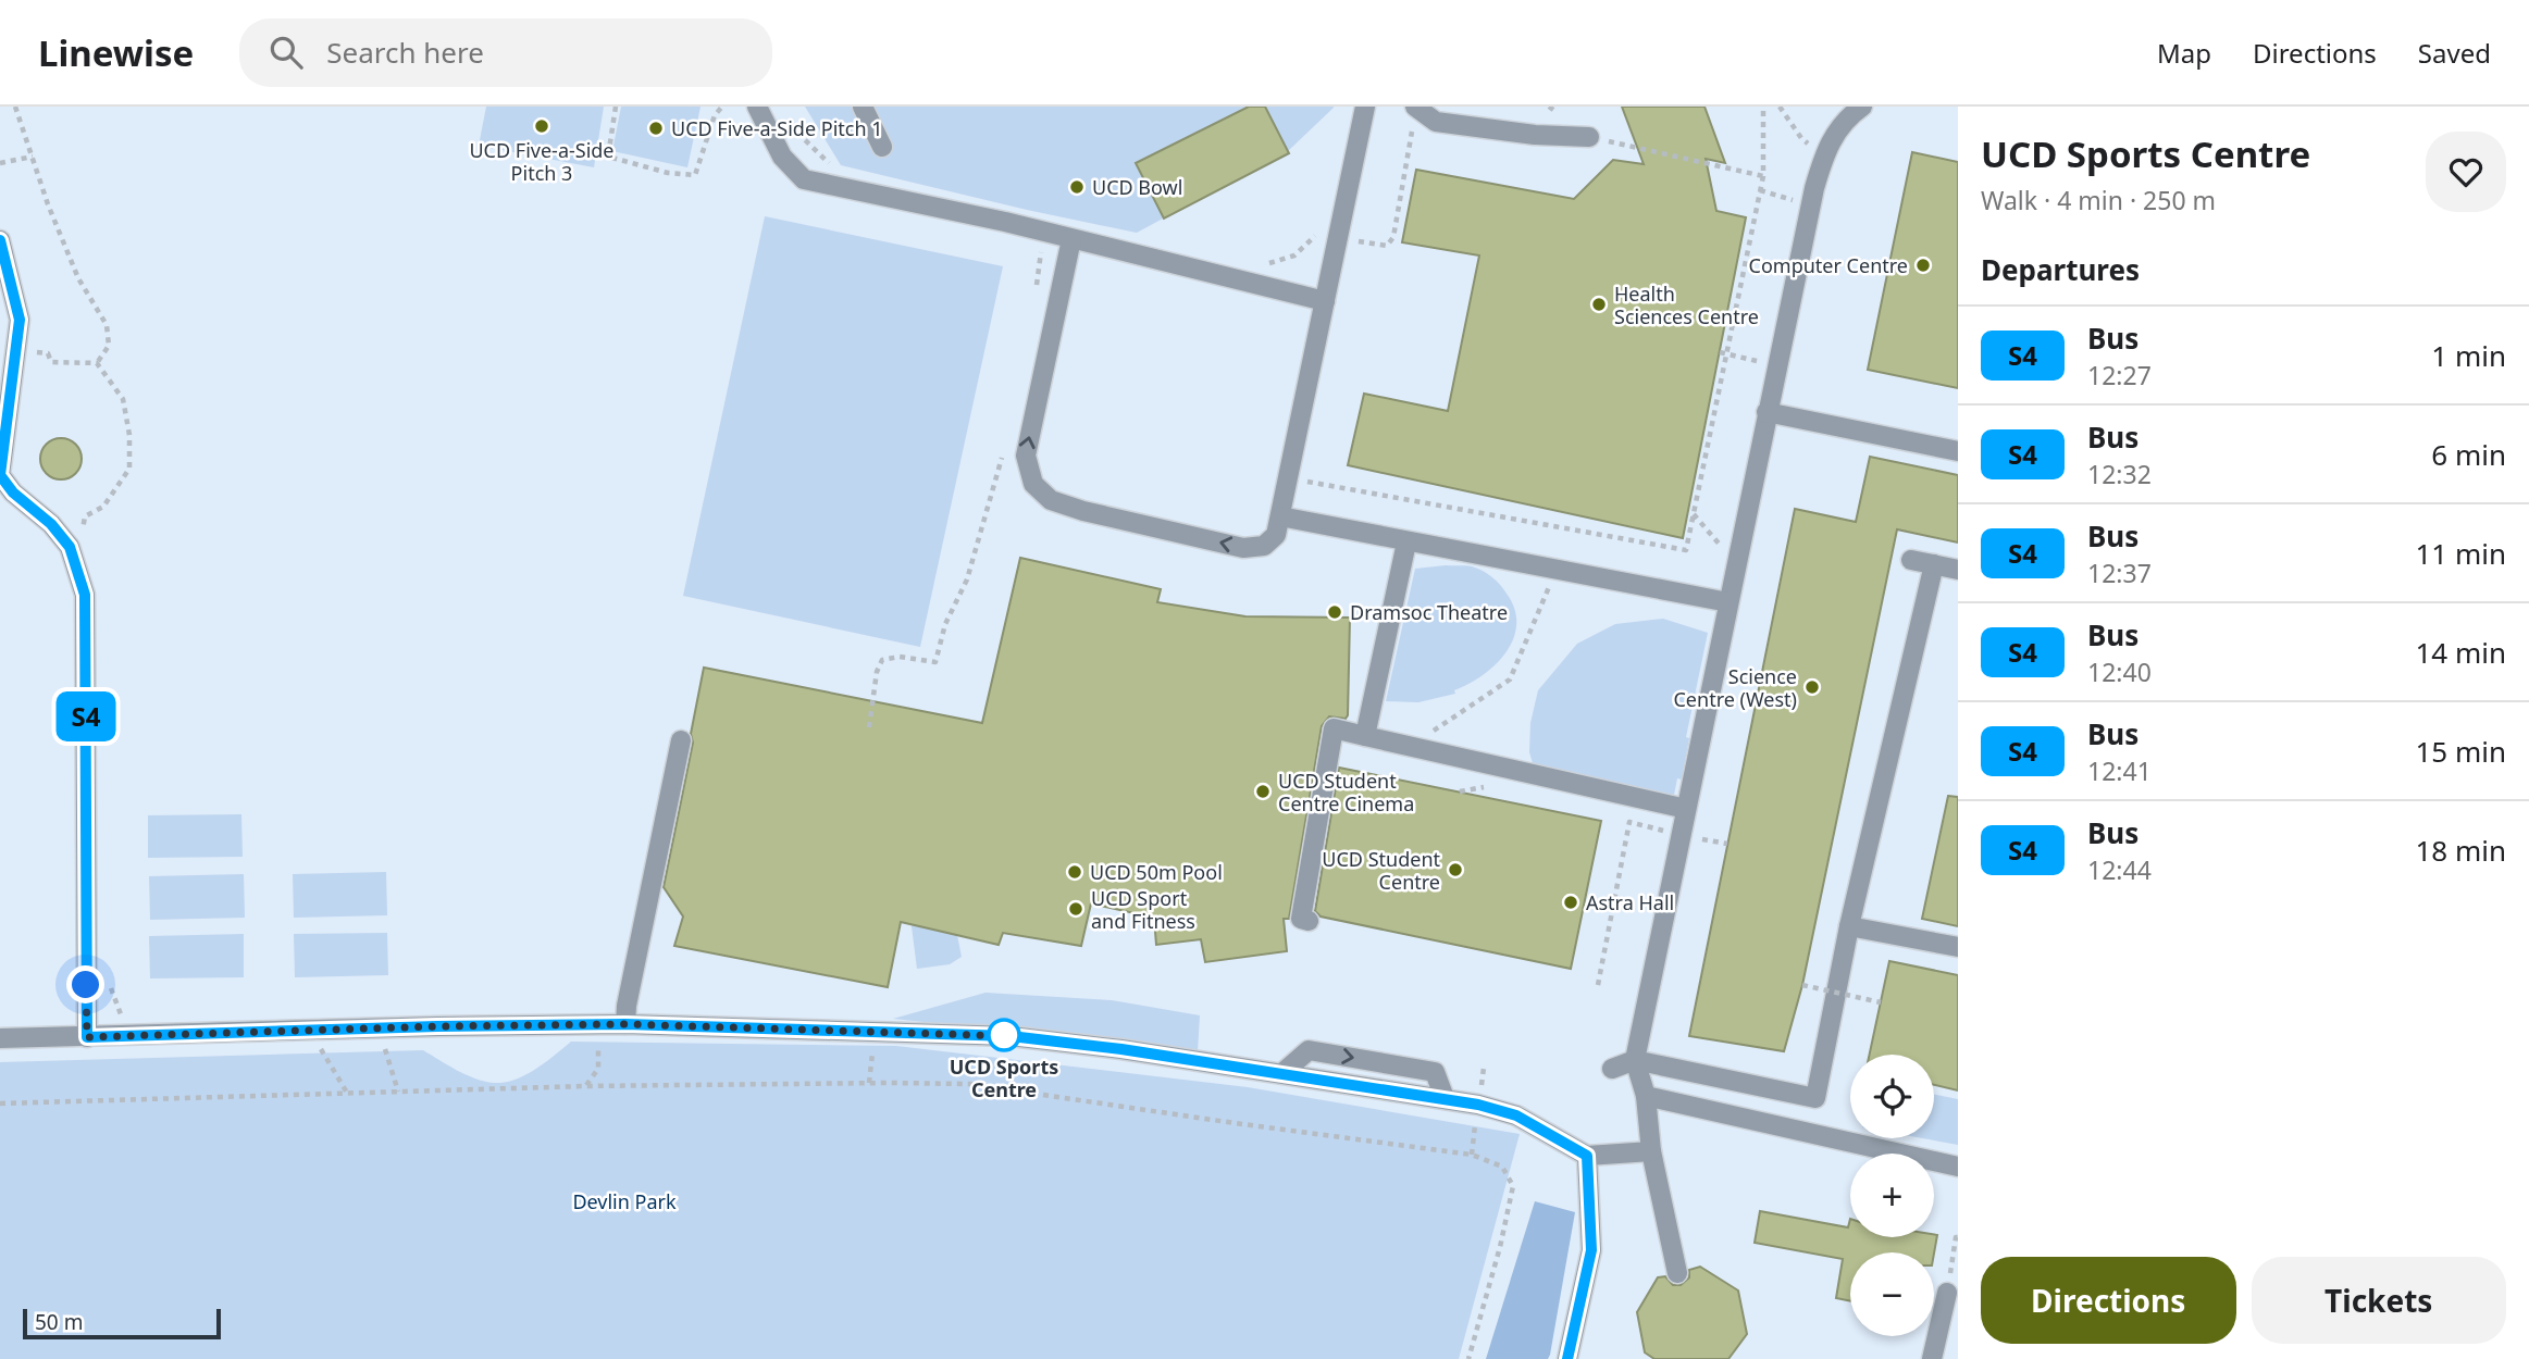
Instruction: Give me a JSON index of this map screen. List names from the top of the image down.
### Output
{
  "parks": ["Devlin Park"],
  "places": [
    "UCD Five-a-Side Pitch 3",
    "UCD Five-a-Side Pitch 1",
    "UCD Bowl",
    "Computer Centre",
    "Health Sciences Centre",
    "Dramsoc Theatre",
    "Science Centre (West)",
    "UCD Student Centre Cinema",
    "UCD Student Centre",
    "UCD 50m Pool",
    "Astra Hall",
    "UCD Sport and Fitness",
    "UCD Sports Centre"
  ],
  "lines": ["bus line S4"],
  "scale_bar": "50 m",
  "page": {
    "header": "Linewise",
    "search": "Search here",
    "nav": ["Map", "Directions", "Saved"],
    "on_map": "S4",
    "heading": [
      ["UCD Sports Centre", "Walk · 4 min · 250 m"],
      "Departures"
    ],
    "list": [
      {
        "mark": "S4",
        "name": "Bus",
        "note": "12:27",
        "value": "1 min"
      },
      {
        "mark": "S4",
        "name": "Bus",
        "note": "12:32",
        "value": "6 min"
      },
      {
        "mark": "S4",
        "name": "Bus",
        "note": "12:37",
        "value": "11 min"
      },
      {
        "mark": "S4",
        "name": "Bus",
        "note": "12:40",
        "value": "14 min"
      },
      {
        "mark": "S4",
        "name": "Bus",
        "note": "12:41",
        "value": "15 min"
      },
      {
        "mark": "S4",
        "name": "Bus",
        "note": "12:44",
        "value": "18 min"
      }
    ],
    "map_buttons": ["+", "−"],
    "buttons": ["Directions", "Tickets"],
    "scale": "50 m"
  }
}
